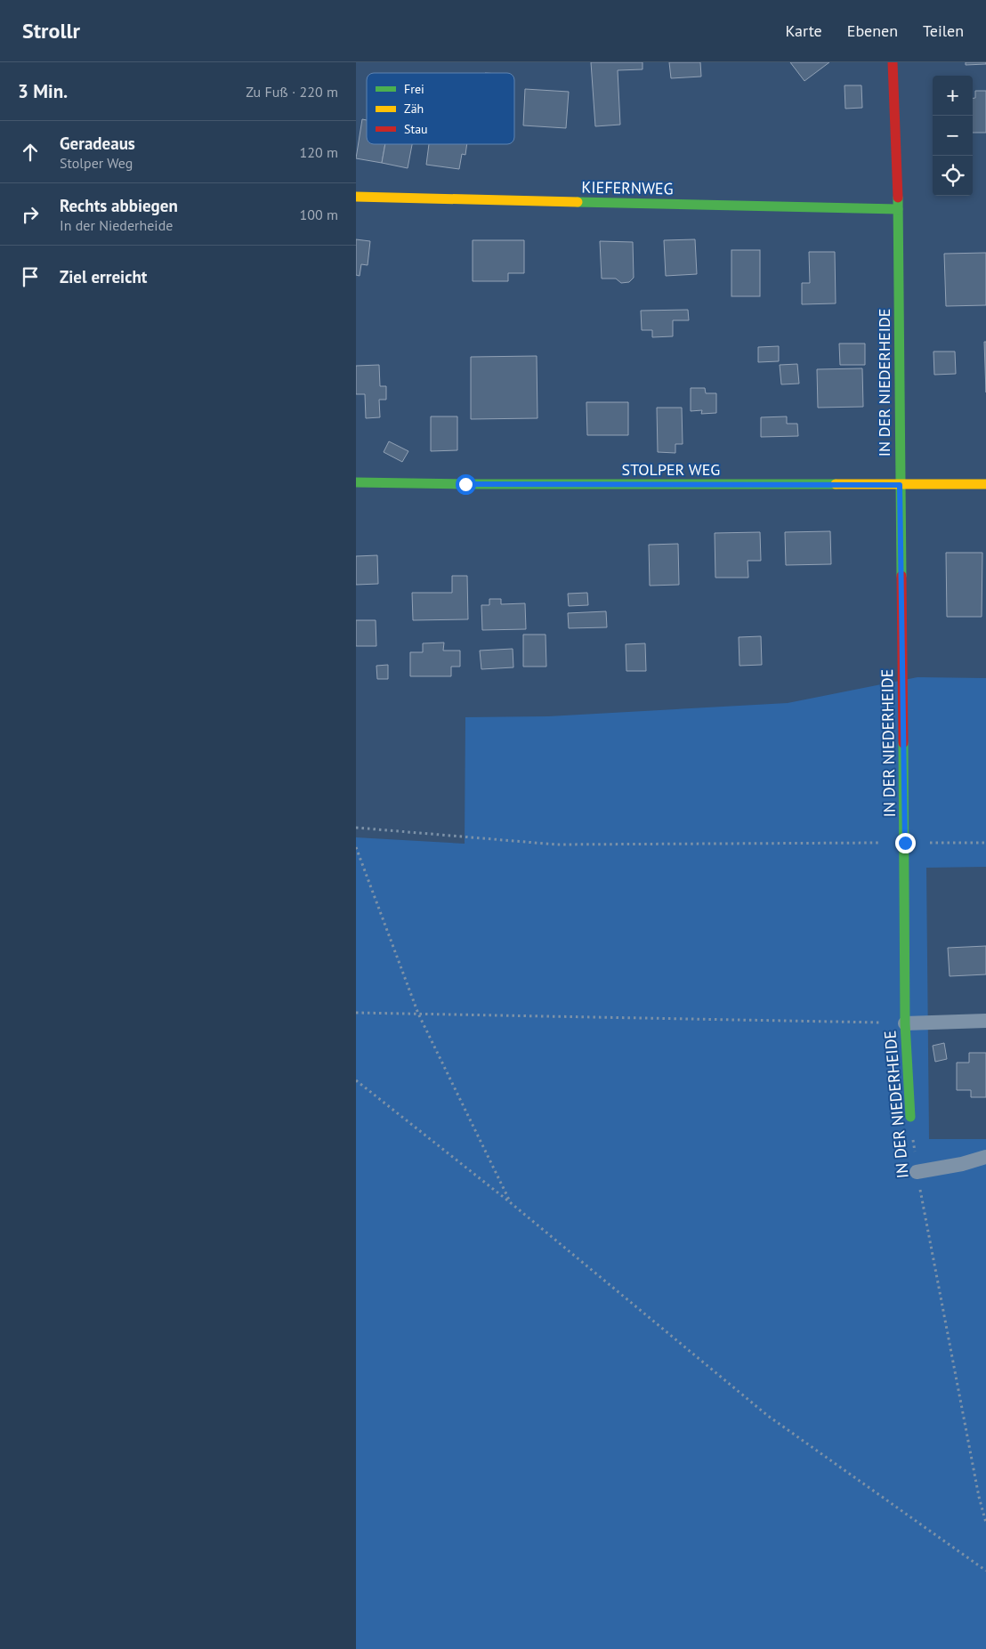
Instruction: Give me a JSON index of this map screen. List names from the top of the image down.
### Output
{
  "streets": {
    "street": ["KIEFERNWEG", "IN DER NIEDERHEIDE", "STOLPER WEG"]
  },
  "crossings": [
    ["KIEFERNWEG", "IN DER NIEDERHEIDE"],
    ["IN DER NIEDERHEIDE", "STOLPER WEG"]
  ],
  "legend": ["Frei", "Zäh", "Stau"],
  "page": {
    "header": "Strollr",
    "nav": ["Karte", "Ebenen", "Teilen"],
    "heading": ["3 Min.", "Zu Fuß · 220 m"],
    "map_buttons": ["+", "−"],
    "list": [
      ["Geradeaus", "Stolper Weg", "120 m"],
      ["Rechts abbiegen", "In der Niederheide", "100 m"],
      "Ziel erreicht"
    ]
  }
}
